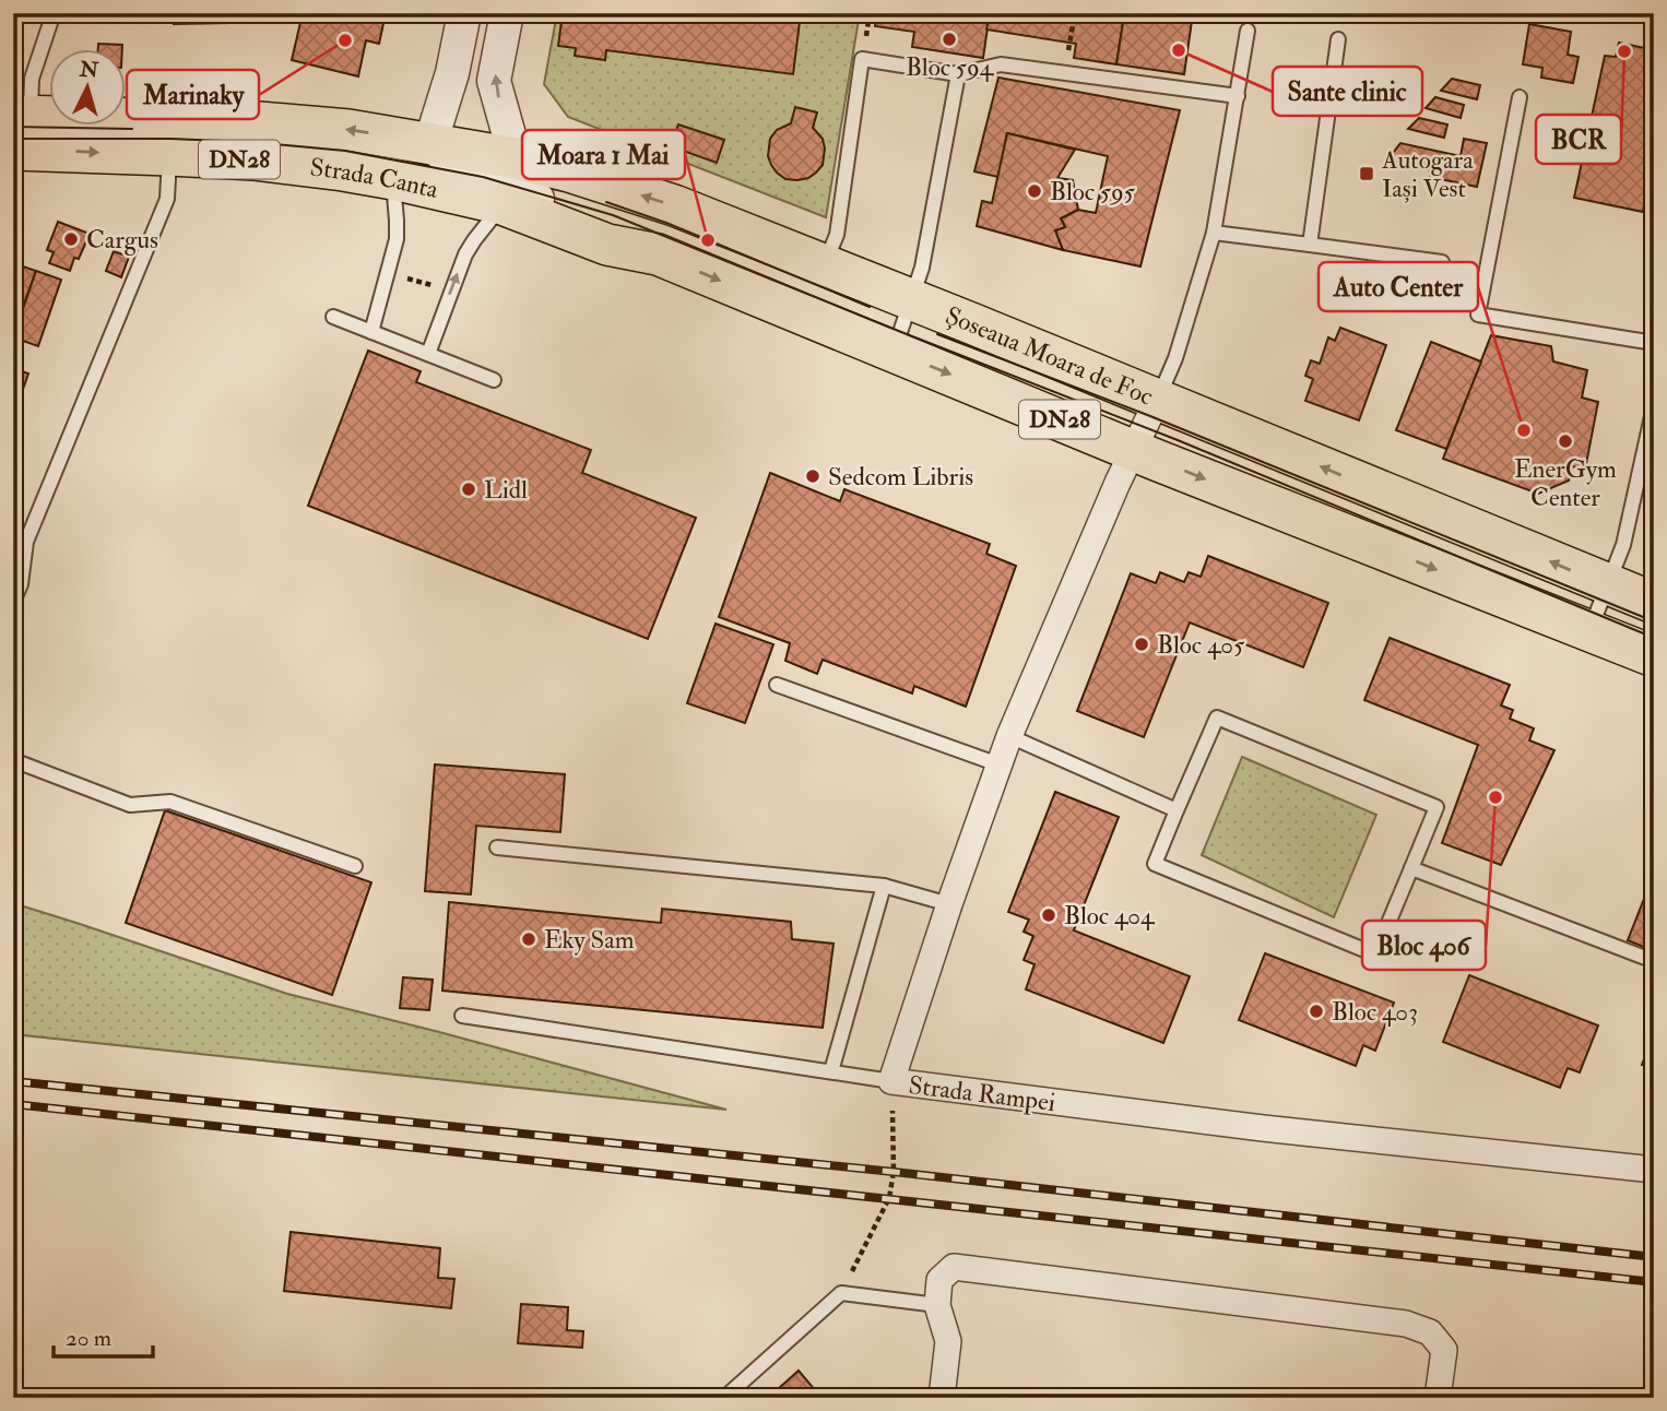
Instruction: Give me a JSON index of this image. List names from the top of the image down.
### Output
{
  "streets": {
    "main road": ["DN28", "Strada Canta", "Șoseaua Moara de Foc"],
    "street": ["Strada Rampei"]
  },
  "crossings": [
    ["DN28", "Strada Canta"],
    ["DN28", "Strada Rampei"],
    ["Strada Canta", "Șoseaua Moara de Foc"],
    ["Șoseaua Moara de Foc", "Strada Rampei"]
  ],
  "places": {
    "other": [
      "Bloc 594",
      "Marinaky",
      "Sante clinic",
      "BCR",
      "Bloc 595",
      "Cargus",
      "Moara 1 Mai",
      "Auto Center",
      "EnerGym Center",
      "Sedcom Libris",
      "Lidl",
      "Bloc 405",
      "Bloc 406",
      "Bloc 404",
      "Eky Sam",
      "Bloc 403"
    ],
    "transit": ["Autogara Iași Vest"]
  },
  "scale_bar": "20 m",
  "north": "top"
}
